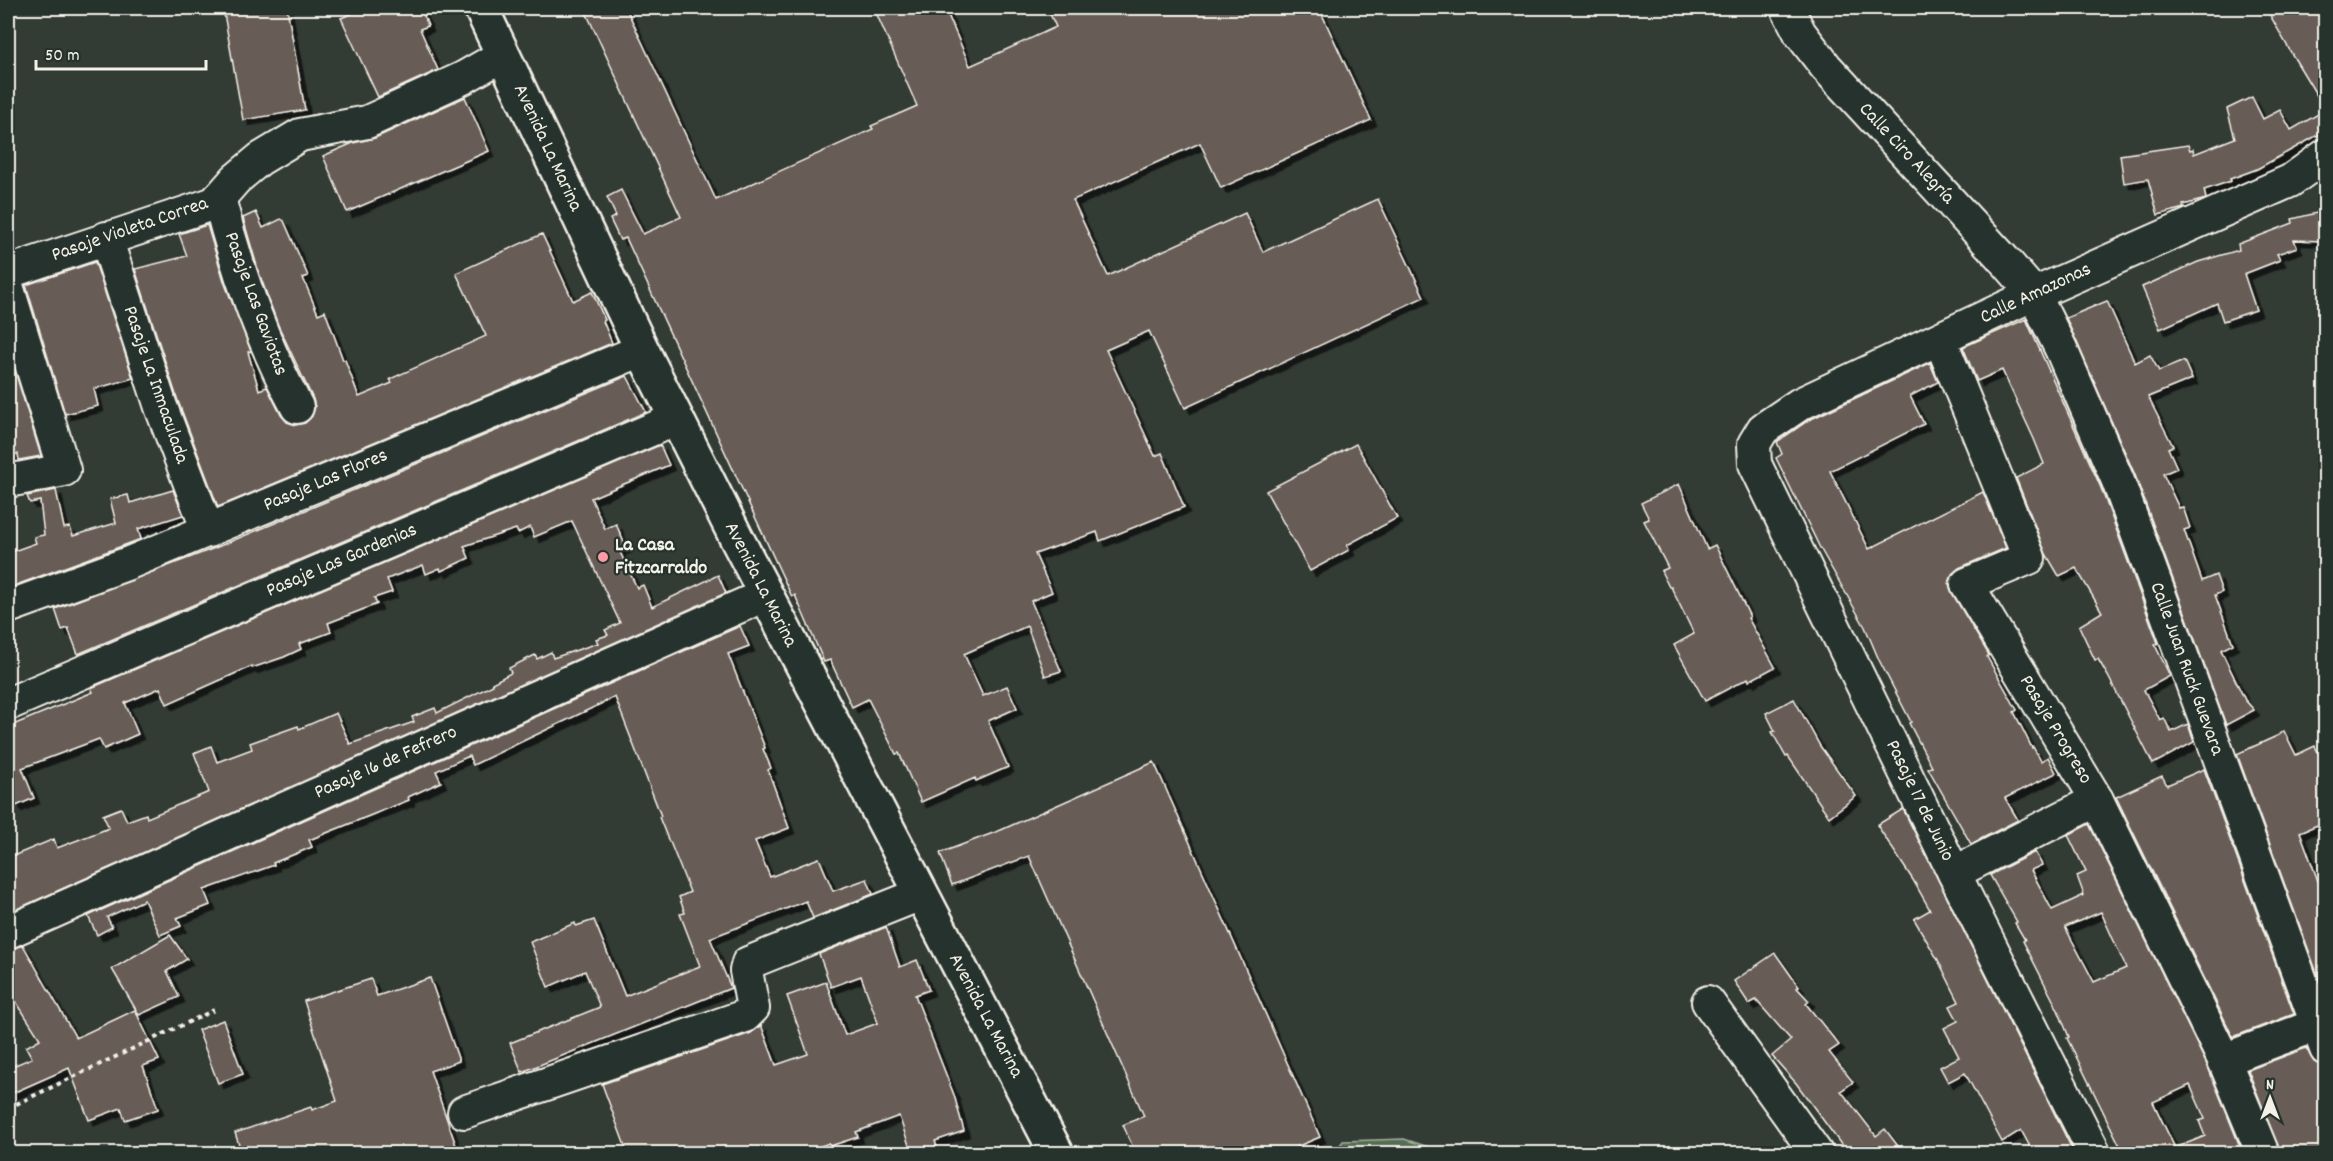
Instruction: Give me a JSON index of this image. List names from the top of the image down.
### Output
{
  "streets": {
    "main road": ["Avenida La Marina"],
    "street": [
      "Calle Ciro Alegría",
      "Pasaje Violeta Correa",
      "Calle Amazonas",
      "Pasaje Las Gaviotas",
      "Pasaje La Inmaculada",
      "Pasaje Las Flores",
      "Pasaje Las Gardenias",
      "Calle Juan Ruck Guevara",
      "Pasaje Progreso",
      "Pasaje 16 de Fefrero",
      "Pasaje 17 de Junio"
    ]
  },
  "crossings": [
    ["Avenida La Marina", "Pasaje Violeta Correa"],
    ["Avenida La Marina", "Pasaje Las Flores"],
    ["Avenida La Marina", "Pasaje Las Gardenias"],
    ["Avenida La Marina", "Pasaje 16 de Fefrero"],
    ["Calle Ciro Alegría", "Calle Amazonas"],
    ["Calle Ciro Alegría", "Calle Juan Ruck Guevara"],
    ["Pasaje Violeta Correa", "Pasaje Las Gaviotas"],
    ["Pasaje Violeta Correa", "Pasaje La Inmaculada"],
    ["Calle Amazonas", "Calle Juan Ruck Guevara"],
    ["Calle Amazonas", "Pasaje Progreso"],
    ["Calle Amazonas", "Pasaje 17 de Junio"],
    ["Pasaje La Inmaculada", "Pasaje Las Flores"]
  ],
  "places": ["La Casa Fitzcarraldo"],
  "scale_bar": "50 m",
  "north": "top"
}
